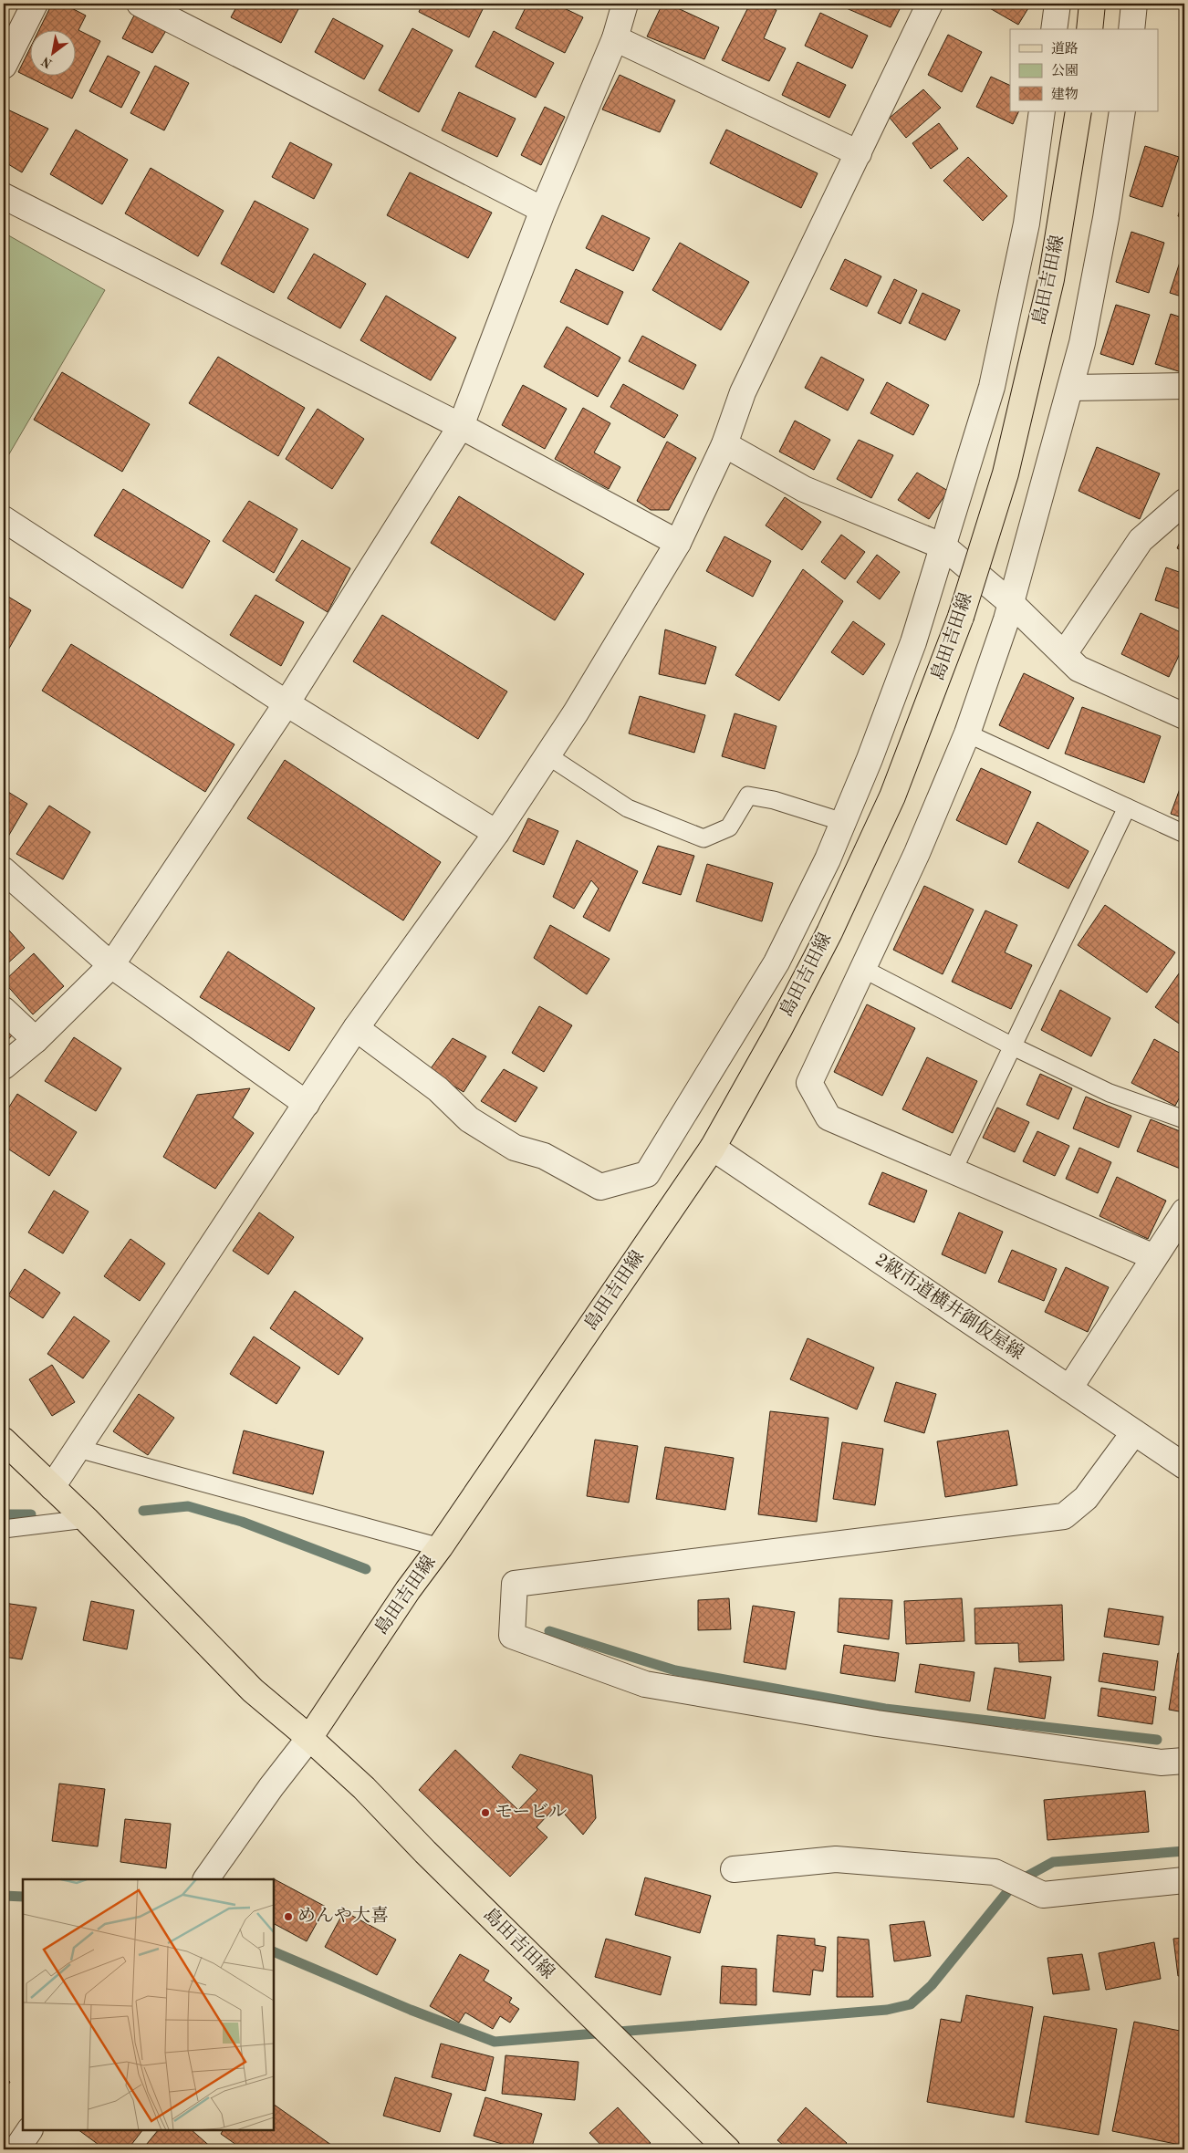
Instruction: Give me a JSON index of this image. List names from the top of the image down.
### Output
{
  "streets": {
    "main road": ["島田吉田線"],
    "street": ["2級市道横井御仮屋線"]
  },
  "crossings": [
    ["島田吉田線", "2級市道横井御仮屋線"]
  ],
  "places": ["モービル", "めんや大喜"],
  "legend": ["道路", "公園", "建物"],
  "north": "bottom left"
}
